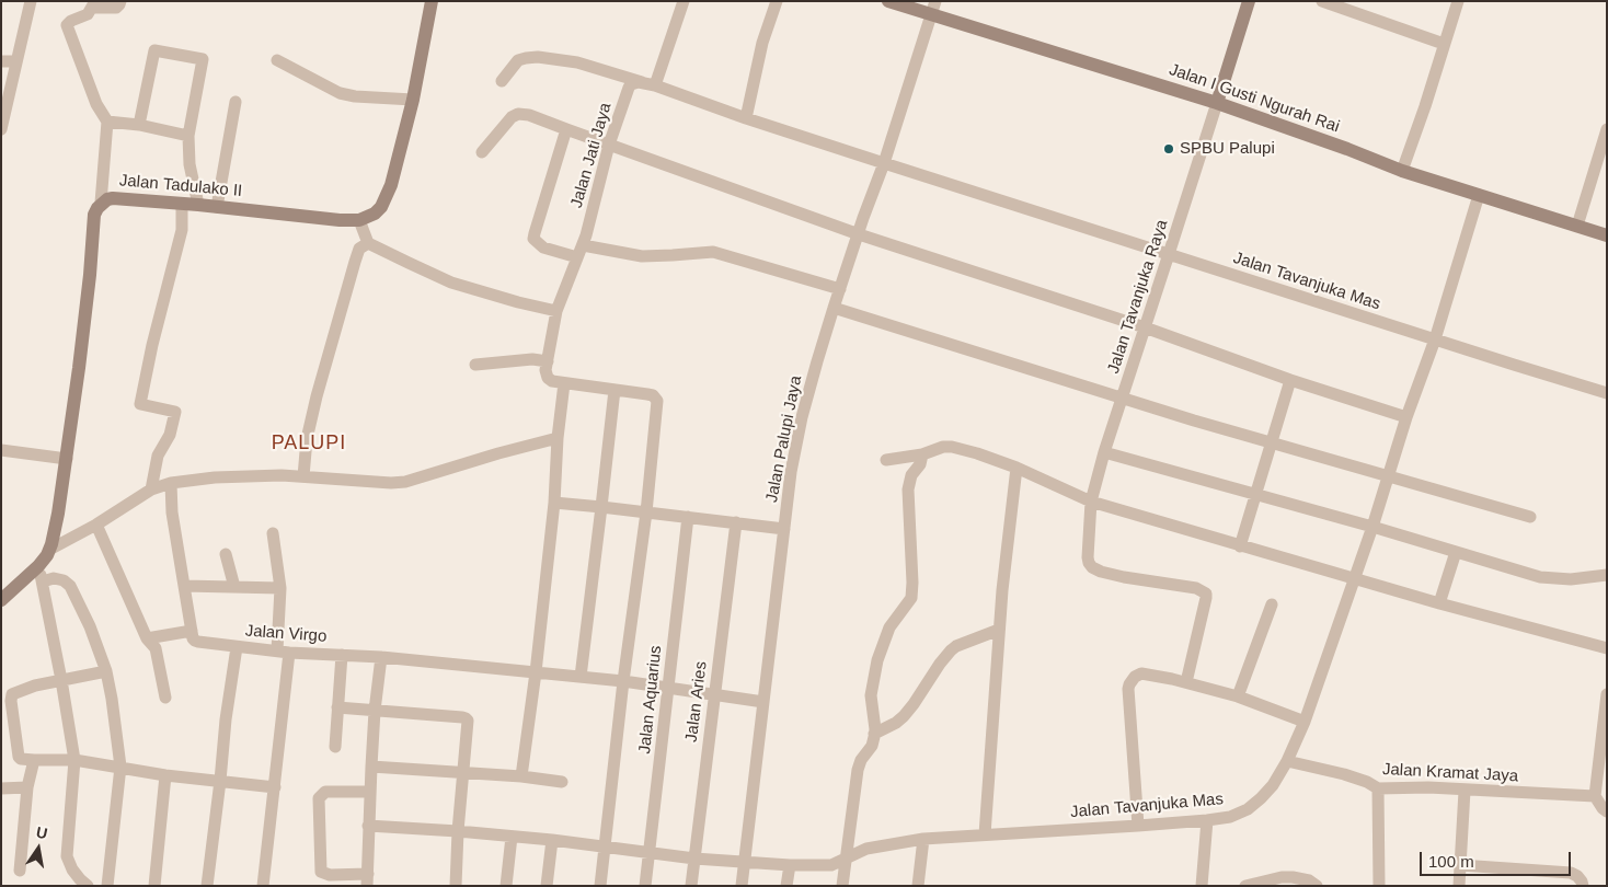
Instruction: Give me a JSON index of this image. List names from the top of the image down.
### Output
{
  "streets": {
    "main road": ["Jalan I Gusti Ngurah Rai", "Jalan Tadulako II"],
    "street": [
      "Jalan Jati Jaya",
      "Jalan Tavanjuka Mas",
      "Jalan Tavanjuka Raya",
      "Jalan Palupi Jaya",
      "Jalan Virgo",
      "Jalan Aquarius",
      "Jalan Aries",
      "Jalan Kramat Jaya"
    ]
  },
  "crossings": [
    ["Jalan I Gusti Ngurah Rai", "Jalan Tavanjuka Mas"],
    ["Jalan I Gusti Ngurah Rai", "Jalan Tavanjuka Raya"],
    ["Jalan I Gusti Ngurah Rai", "Jalan Palupi Jaya"],
    ["Jalan Jati Jaya", "Jalan Tavanjuka Mas"],
    ["Jalan Tavanjuka Mas", "Jalan Tavanjuka Raya"],
    ["Jalan Tavanjuka Mas", "Jalan Palupi Jaya"],
    ["Jalan Tavanjuka Mas", "Jalan Aquarius"],
    ["Jalan Tavanjuka Mas", "Jalan Aries"],
    ["Jalan Tavanjuka Mas", "Jalan Kramat Jaya"],
    ["Jalan Palupi Jaya", "Jalan Virgo"],
    ["Jalan Virgo", "Jalan Aquarius"],
    ["Jalan Virgo", "Jalan Aries"]
  ],
  "districts": ["PALUPI"],
  "places": ["SPBU Palupi"],
  "scale_bar": "100 m",
  "north": "top"
}
